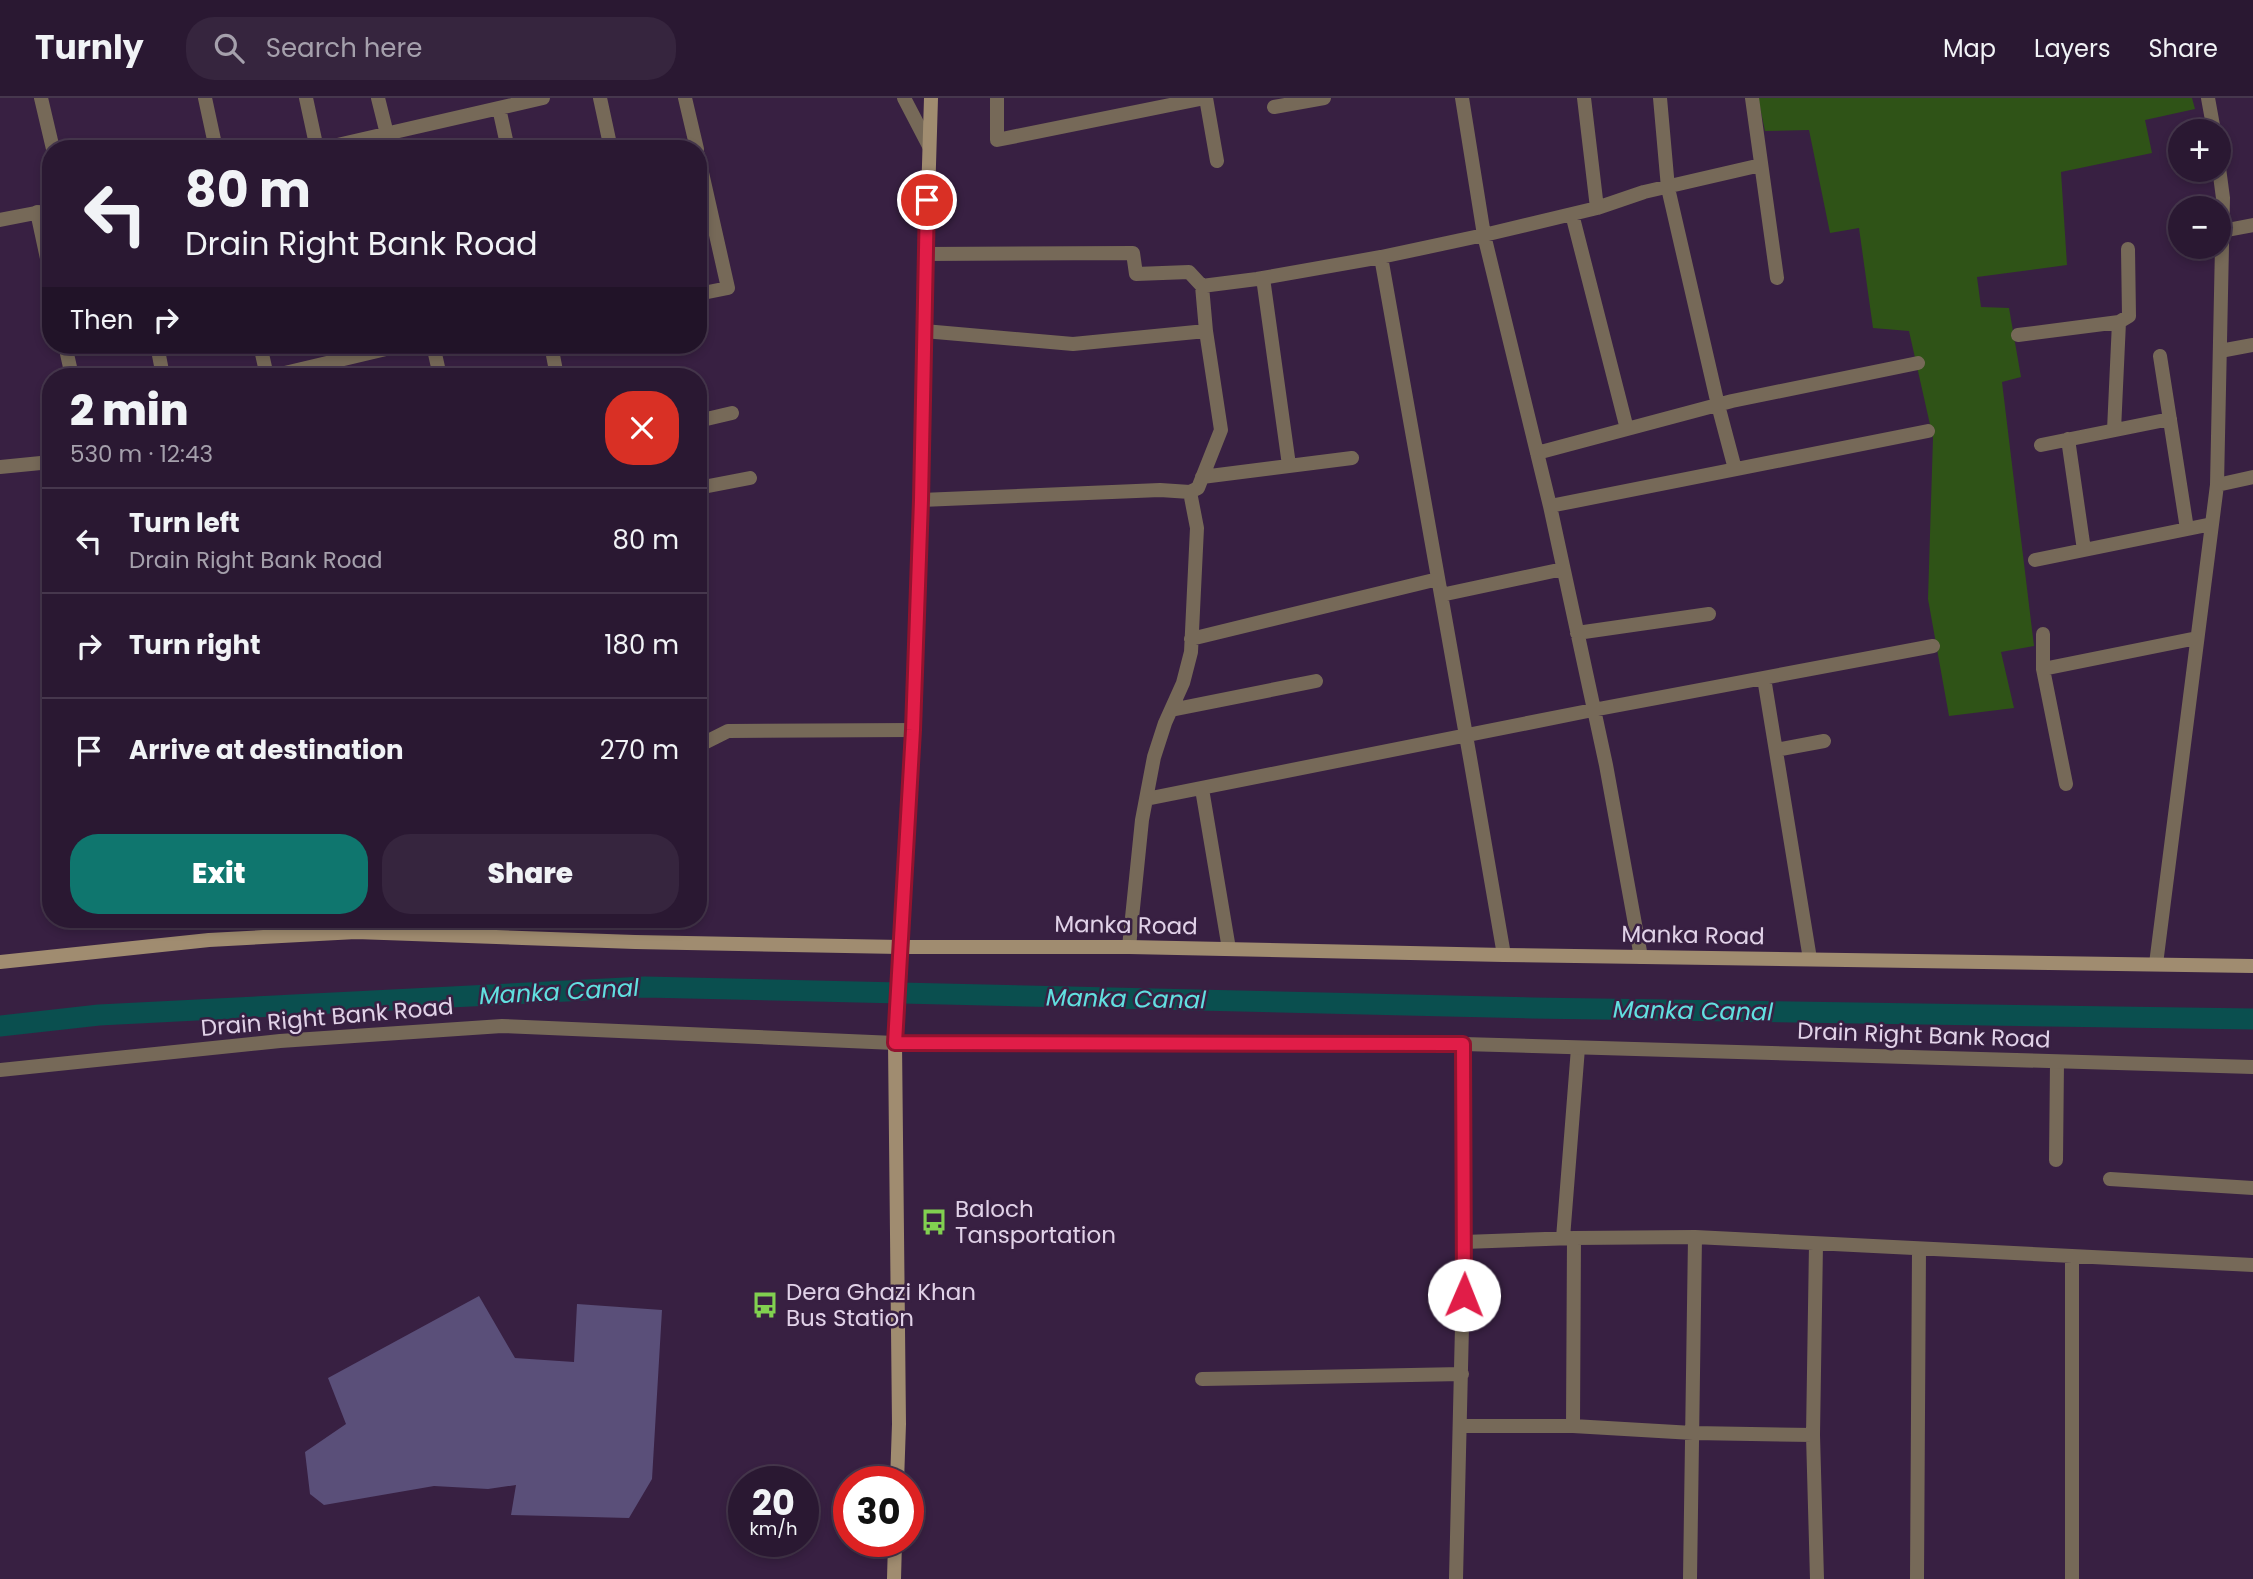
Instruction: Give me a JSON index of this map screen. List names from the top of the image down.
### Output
{
  "streets": {
    "main road": ["Manka Road"],
    "street": ["Drain Right Bank Road"]
  },
  "water": ["Manka Canal"],
  "places": {
    "bus stop": ["Baloch Tansportation", "Dera Ghazi Khan Bus Station"]
  },
  "page": {
    "header": "Turnly",
    "search": "Search here",
    "nav": ["Map", "Layers", "Share"],
    "map_buttons": ["+", "−"],
    "turn": ["80 m", "Drain Right Bank Road"],
    "then": "Then",
    "heading": ["2 min", "530 m · 12:43"],
    "list": [
      {
        "name": "Turn left",
        "note": "Drain Right Bank Road",
        "value": "80 m"
      },
      {
        "name": "Turn right",
        "value": "180 m"
      },
      {
        "name": "Arrive at destination",
        "value": "270 m"
      }
    ],
    "buttons": ["Exit", "Share"],
    "speed": "20 km/h",
    "limit": "30"
  }
}
